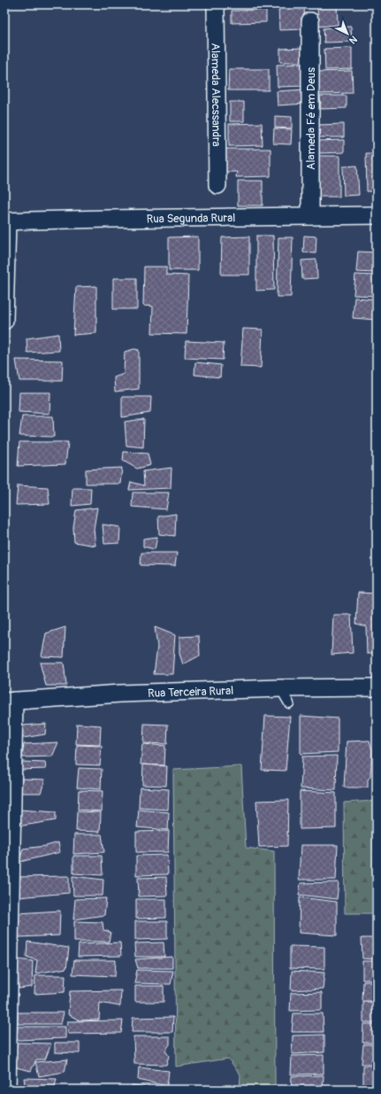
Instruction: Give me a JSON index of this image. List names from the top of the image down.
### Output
{
  "streets": {
    "street": [
      "Alameda Alecssandra",
      "Alameda Fé em Deus",
      "Rua Segunda Rural",
      "Rua Terceira Rural"
    ]
  },
  "crossings": [
    ["Alameda Fé em Deus", "Rua Segunda Rural"]
  ],
  "north": "bottom right"
}
